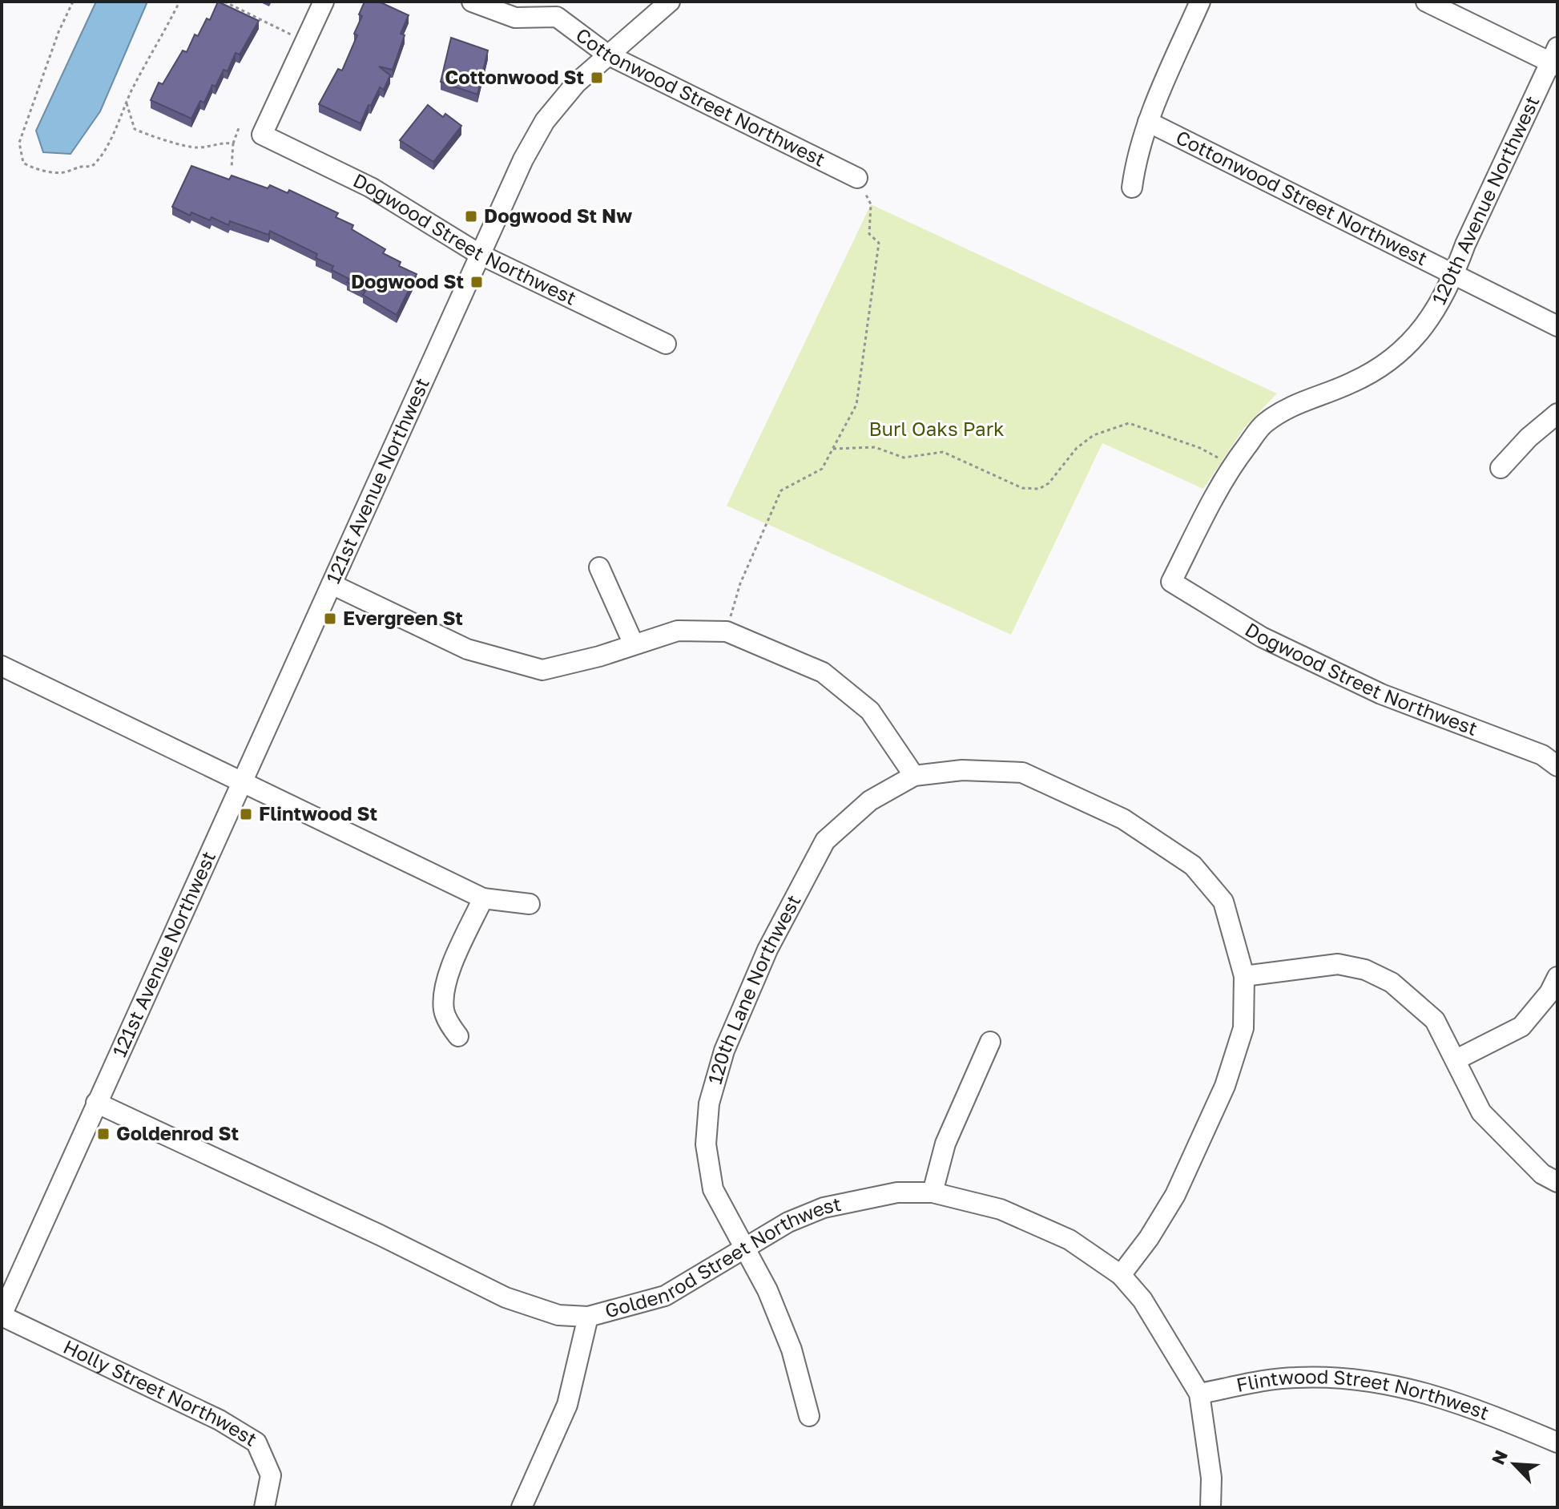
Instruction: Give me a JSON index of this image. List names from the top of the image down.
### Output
{
  "streets": {
    "street": [
      "Cottonwood Street Northwest",
      "120th Avenue Northwest",
      "Dogwood Street Northwest",
      "121st Avenue Northwest",
      "120th Lane Northwest",
      "Goldenrod Street Northwest",
      "Holly Street Northwest",
      "Flintwood Street Northwest"
    ]
  },
  "crossings": [
    ["Cottonwood Street Northwest", "120th Avenue Northwest"],
    ["Cottonwood Street Northwest", "121st Avenue Northwest"],
    ["120th Avenue Northwest", "Dogwood Street Northwest"],
    ["Dogwood Street Northwest", "121st Avenue Northwest"],
    ["121st Avenue Northwest", "Goldenrod Street Northwest"],
    ["121st Avenue Northwest", "Holly Street Northwest"],
    ["120th Lane Northwest", "Goldenrod Street Northwest"],
    ["Goldenrod Street Northwest", "Flintwood Street Northwest"]
  ],
  "parks": ["Burl Oaks Park"],
  "places": {
    "transit": [
      "Cottonwood St",
      "Dogwood St Nw",
      "Dogwood St",
      "Evergreen St",
      "Flintwood St",
      "Goldenrod St"
    ]
  },
  "north": "top left"
}
